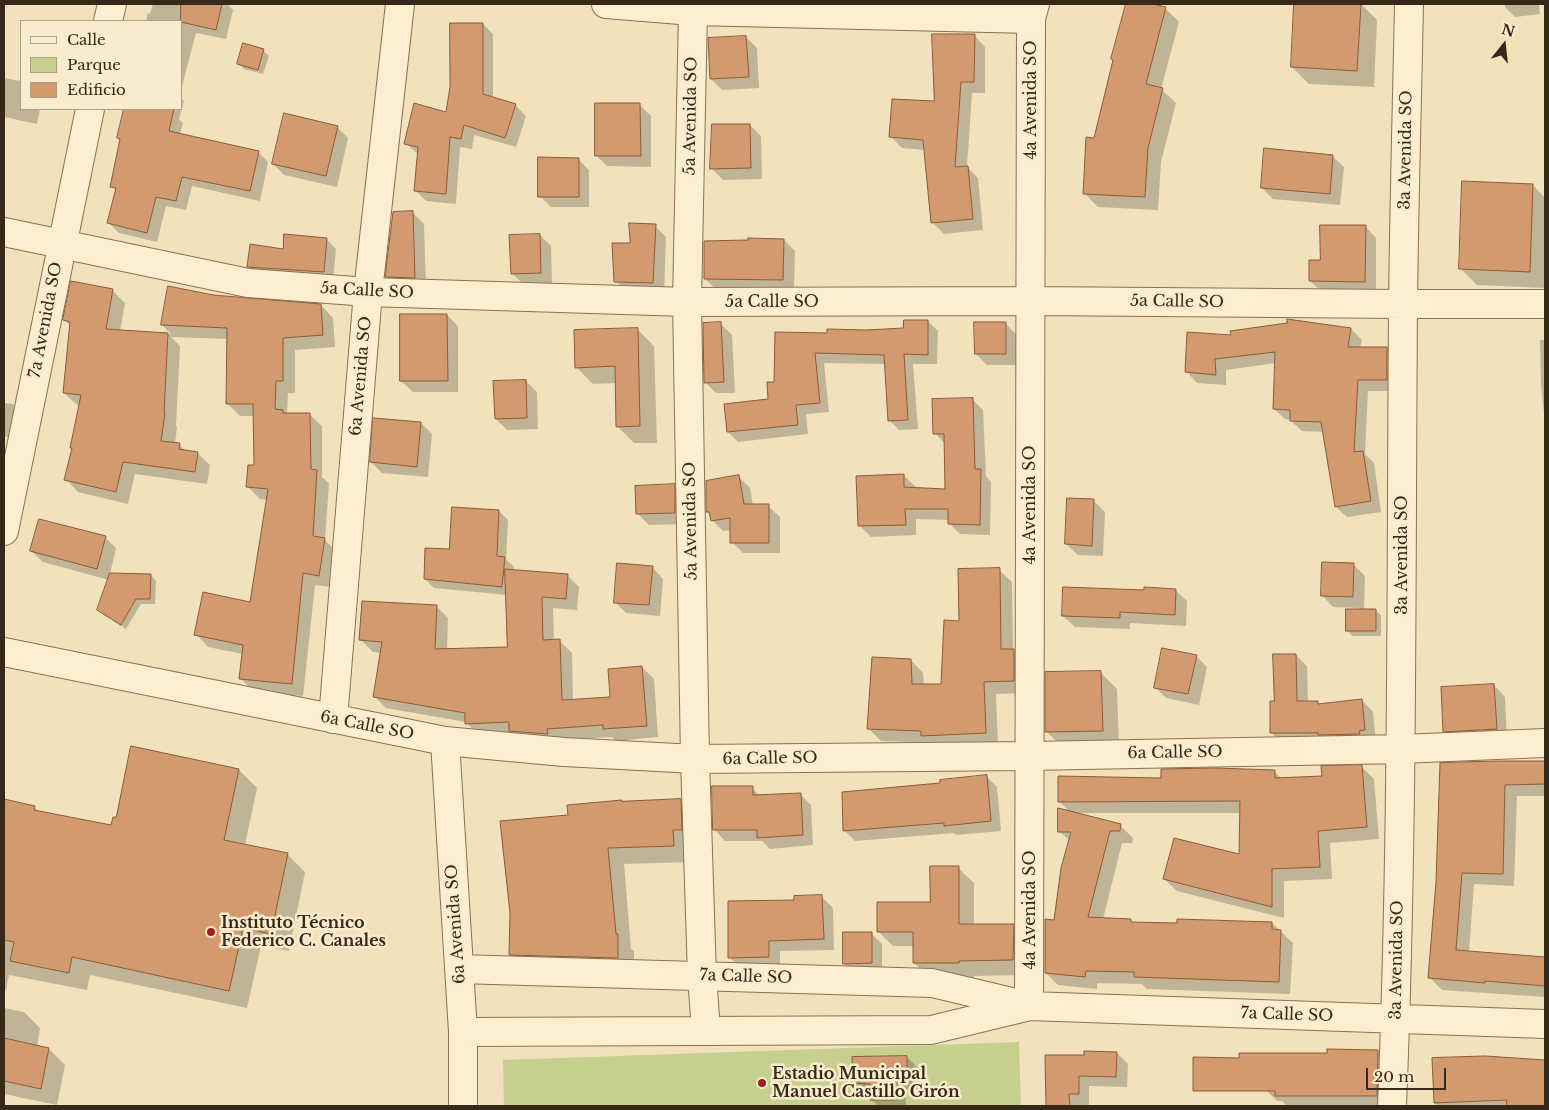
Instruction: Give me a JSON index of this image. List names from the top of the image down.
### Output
{
  "streets": {
    "street": [
      "4a Avenida SO",
      "5a Avenida SO",
      "3a Avenida SO",
      "5a Calle SO",
      "7a Avenida SO",
      "6a Avenida SO",
      "6a Calle SO",
      "7a Calle SO"
    ]
  },
  "crossings": [
    ["4a Avenida SO", "5a Calle SO"],
    ["4a Avenida SO", "6a Calle SO"],
    ["4a Avenida SO", "7a Calle SO"],
    ["5a Avenida SO", "5a Calle SO"],
    ["5a Avenida SO", "6a Calle SO"],
    ["5a Avenida SO", "7a Calle SO"],
    ["3a Avenida SO", "5a Calle SO"],
    ["3a Avenida SO", "6a Calle SO"],
    ["3a Avenida SO", "7a Calle SO"],
    ["5a Calle SO", "7a Avenida SO"],
    ["5a Calle SO", "6a Avenida SO"],
    ["6a Avenida SO", "6a Calle SO"],
    ["6a Avenida SO", "7a Calle SO"]
  ],
  "places": ["Instituto Técnico Federico C. Canales", "Estadio Municipal Manuel Castillo Girón"],
  "legend": ["Calle", "Parque", "Edificio"],
  "scale_bar": "20 m",
  "north": "top"
}
